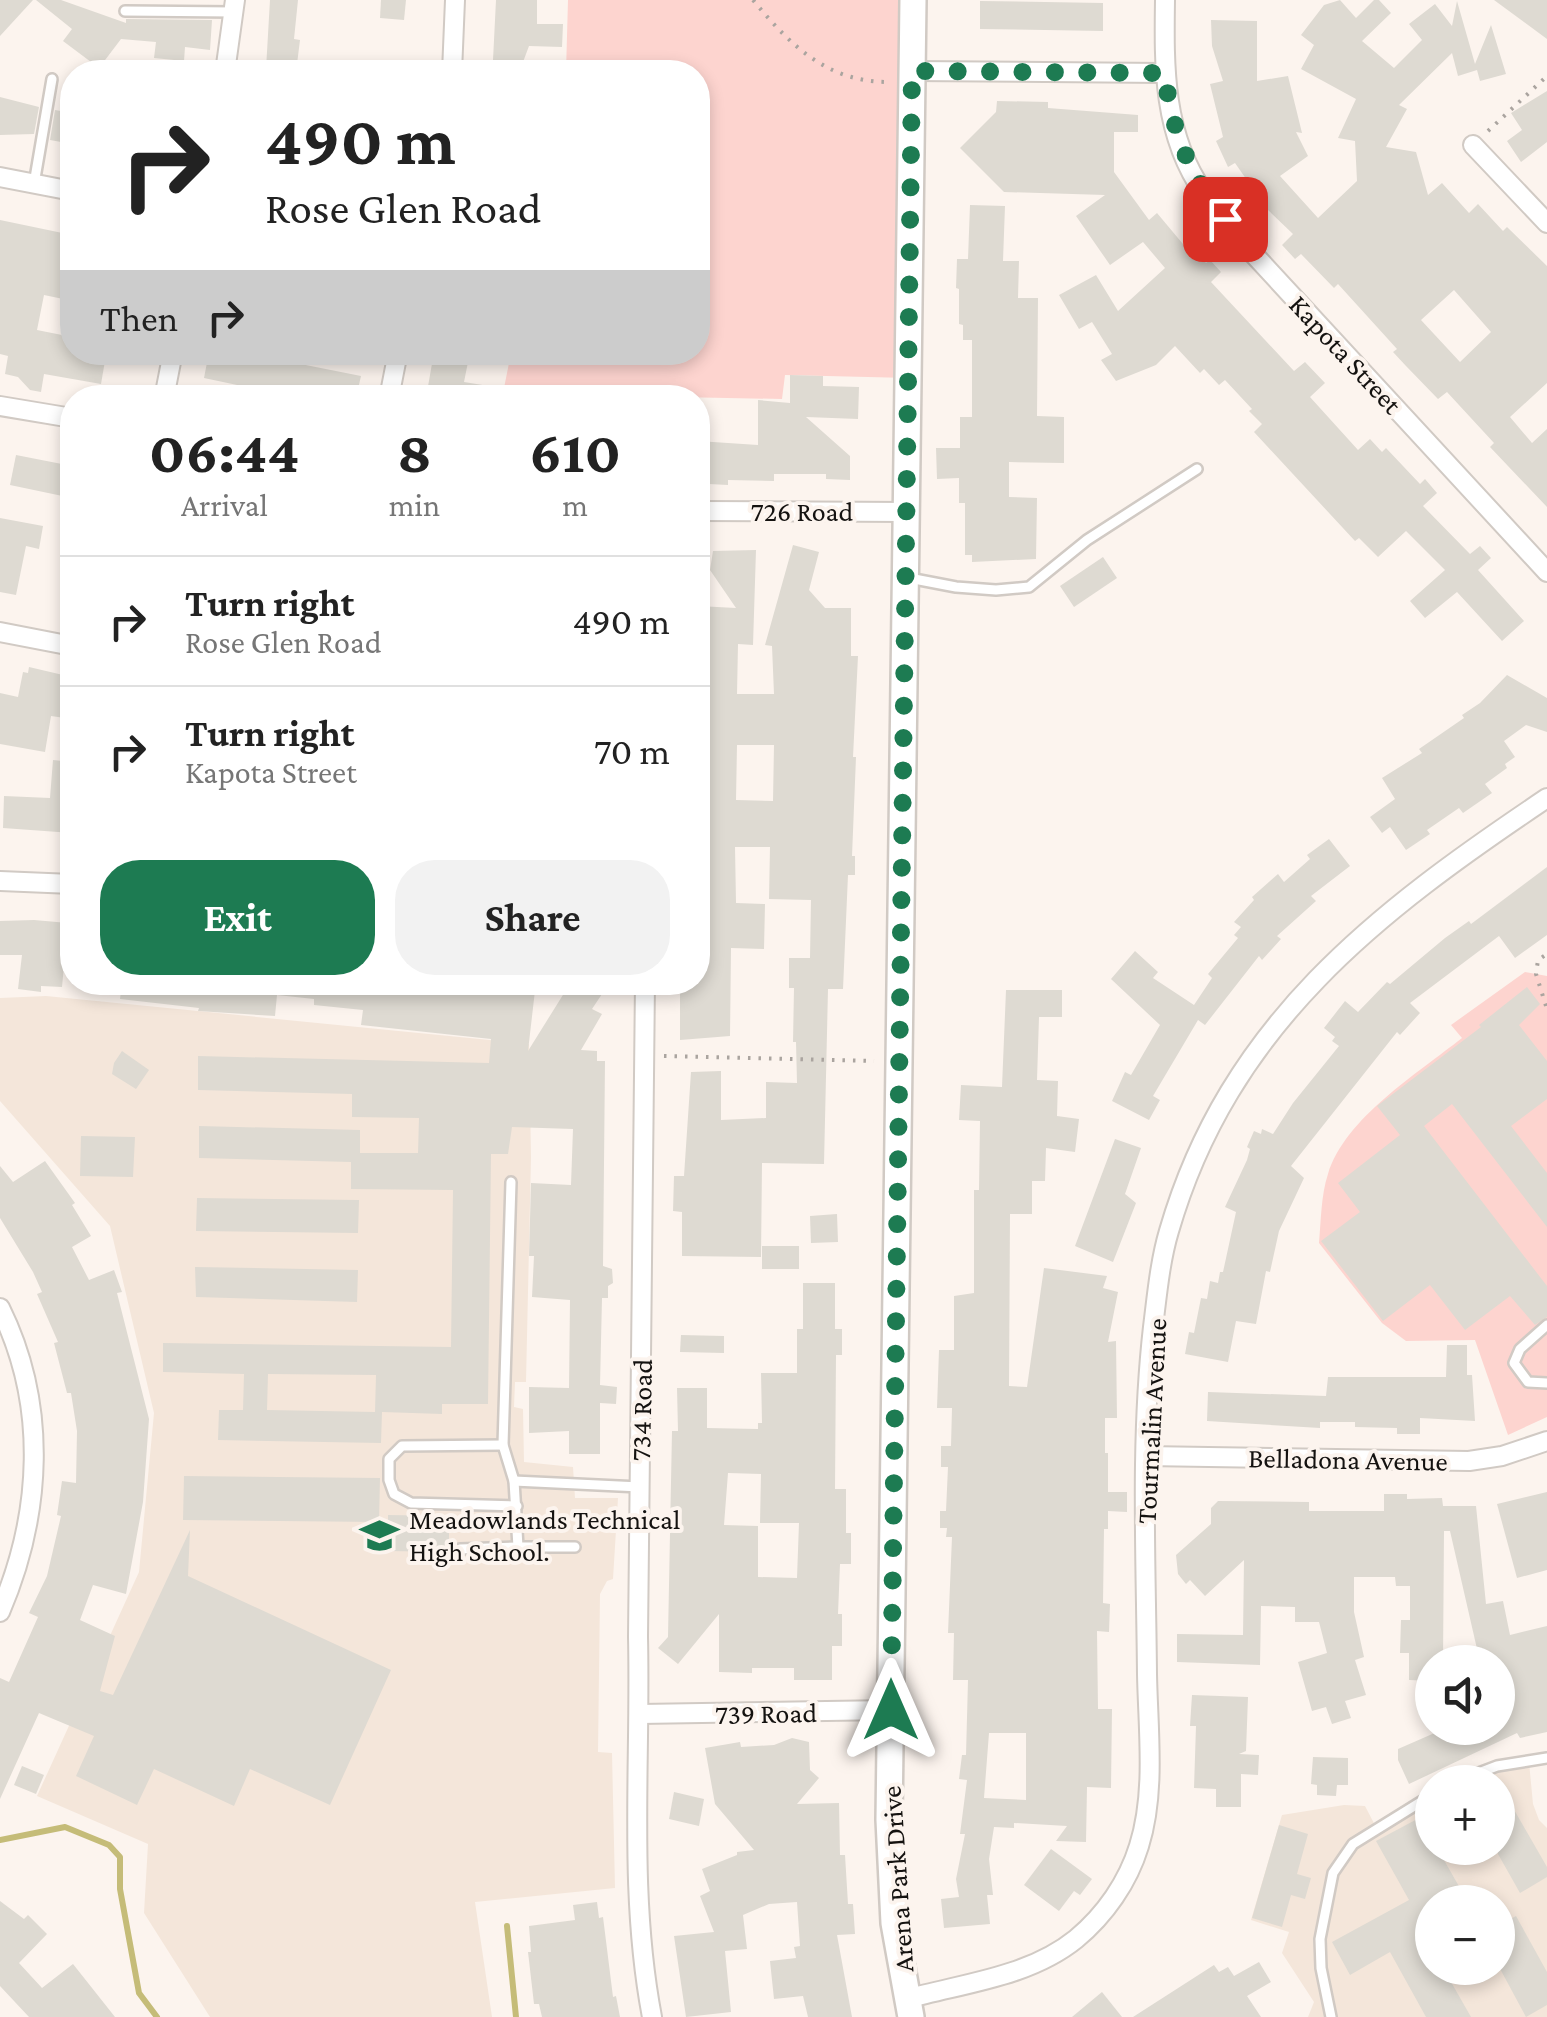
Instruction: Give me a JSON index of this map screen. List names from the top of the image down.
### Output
{
  "streets": {
    "street": [
      "Kapota Street",
      "726 Road",
      "734 Road",
      "Tourmalin Avenue",
      "Belladona Avenue",
      "739 Road",
      "Arena Park Drive"
    ]
  },
  "crossings": [
    ["726 Road", "Arena Park Drive"],
    ["734 Road", "739 Road"],
    ["Tourmalin Avenue", "Belladona Avenue"],
    ["Tourmalin Avenue", "Arena Park Drive"],
    ["739 Road", "Arena Park Drive"]
  ],
  "places": {
    "school or university": ["Meadowlands Technical High School."]
  },
  "page": {
    "turn": ["490 m", "Rose Glen Road"],
    "then": "Then",
    "eta": [
      "06:44",
      "Arrival",
      "8",
      "min",
      "610",
      "m"
    ],
    "list": [
      {
        "name": "Turn right",
        "note": "Rose Glen Road",
        "value": "490 m"
      },
      {
        "name": "Turn right",
        "note": "Kapota Street",
        "value": "70 m"
      }
    ],
    "buttons": ["Exit", "Share"],
    "map_buttons": ["+", "−"]
  }
}
